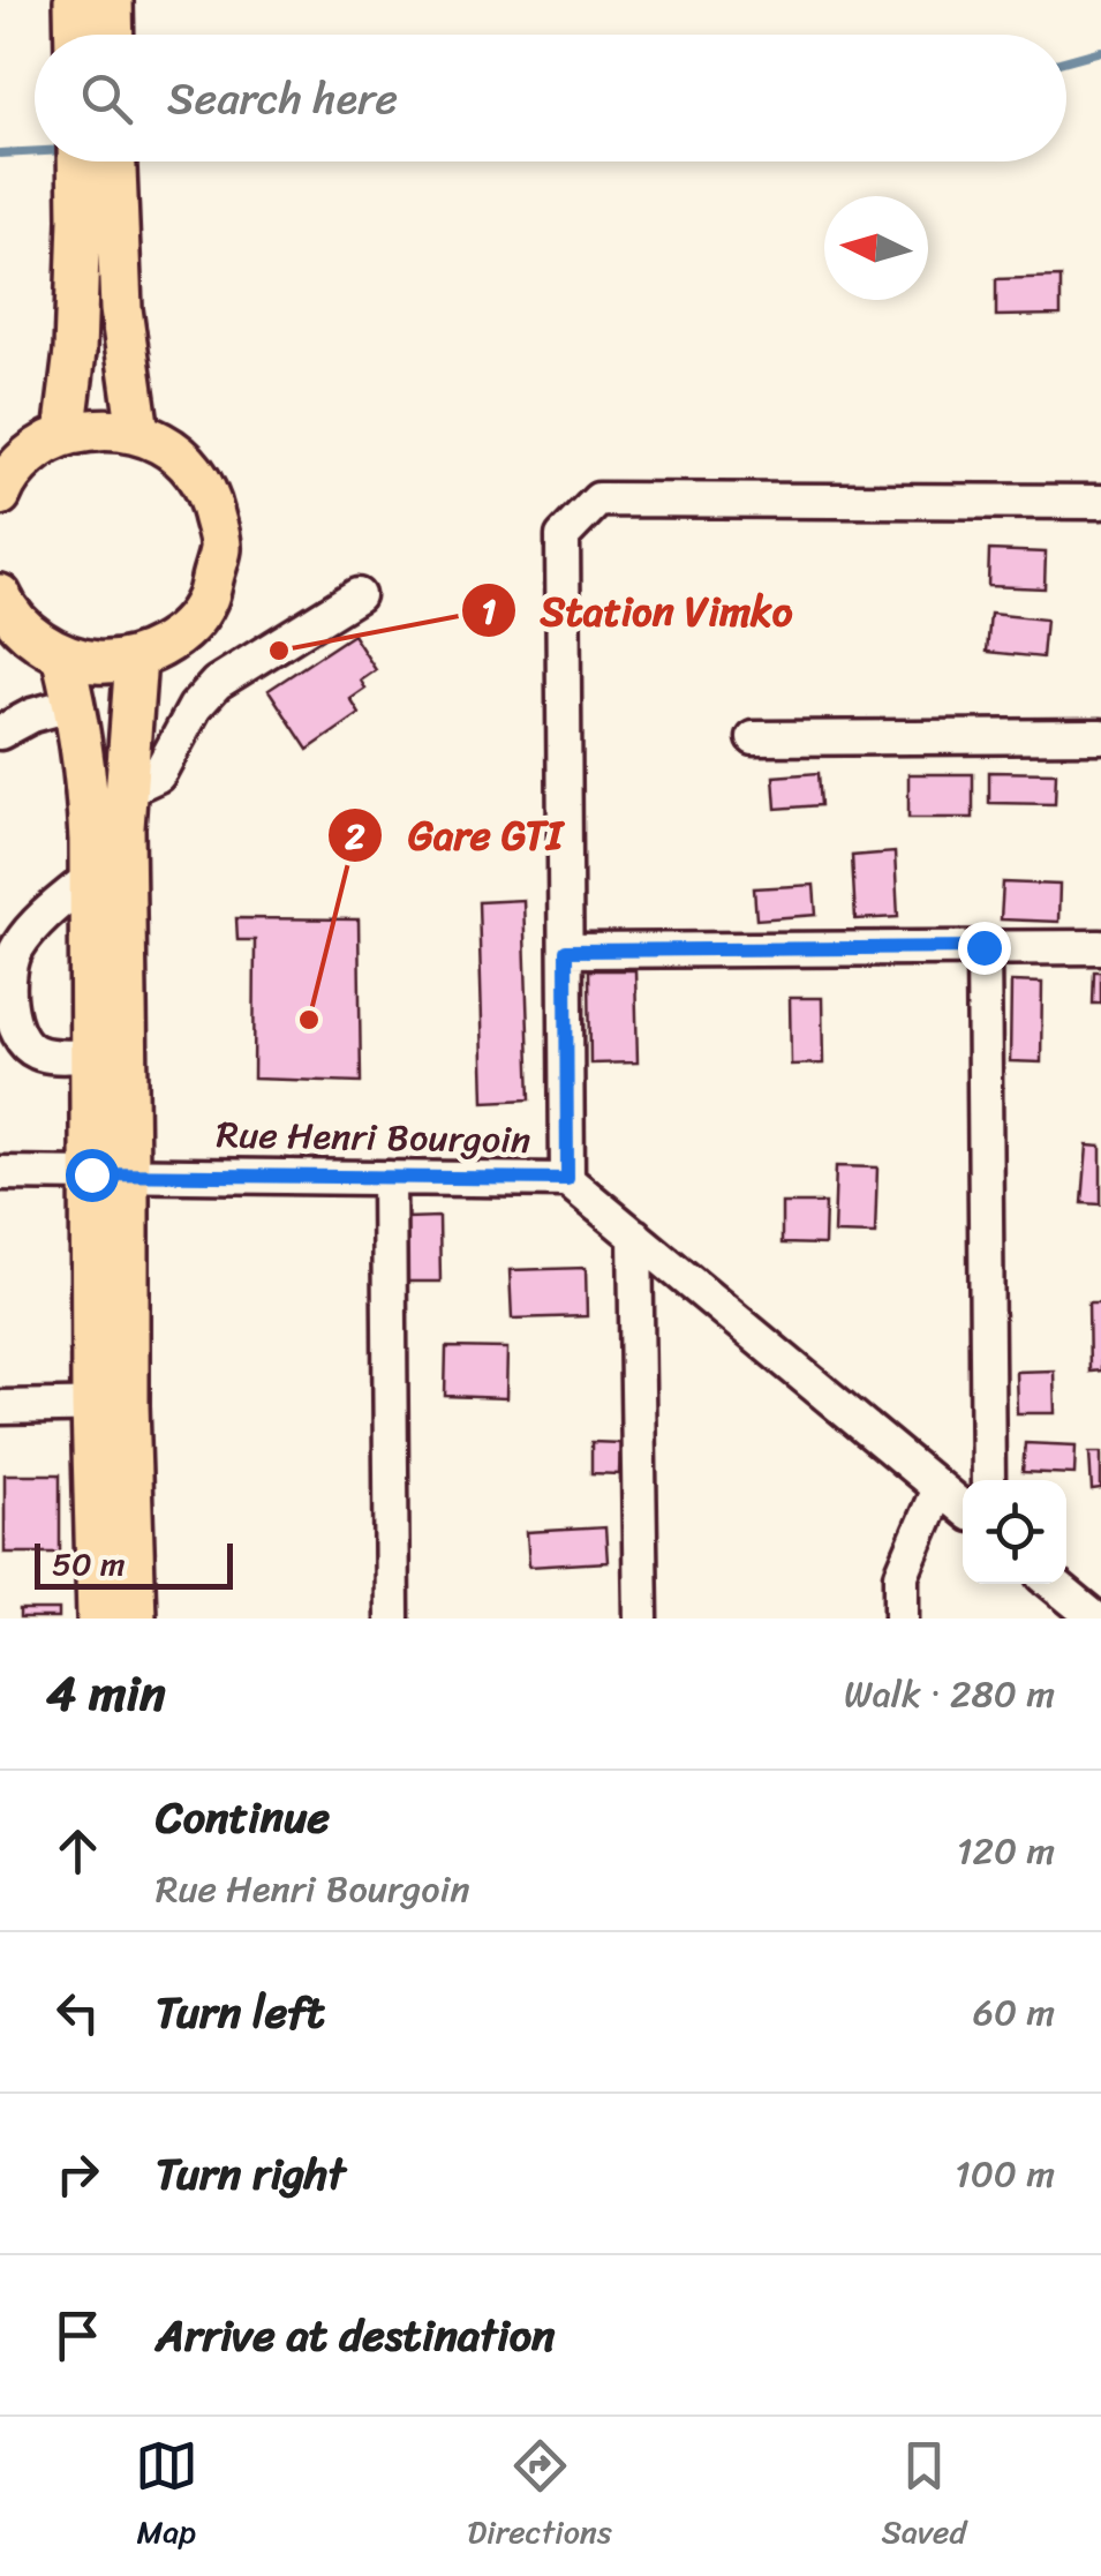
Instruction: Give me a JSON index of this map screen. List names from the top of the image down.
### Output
{
  "streets": {
    "street": ["Rue Henri Bourgoin"]
  },
  "places": ["Station Vimko", "Gare GTI"],
  "scale_bar": "50 m",
  "north": "left",
  "page": {
    "search": "Search here",
    "scale": "50 m",
    "heading": ["4 min", "Walk · 280 m"],
    "list": [
      ["Continue", "Rue Henri Bourgoin", "120 m"],
      ["Turn left", "60 m"],
      ["Turn right", "100 m"],
      "Arrive at destination"
    ],
    "nav": ["Map", "Directions", "Saved"]
  }
}
